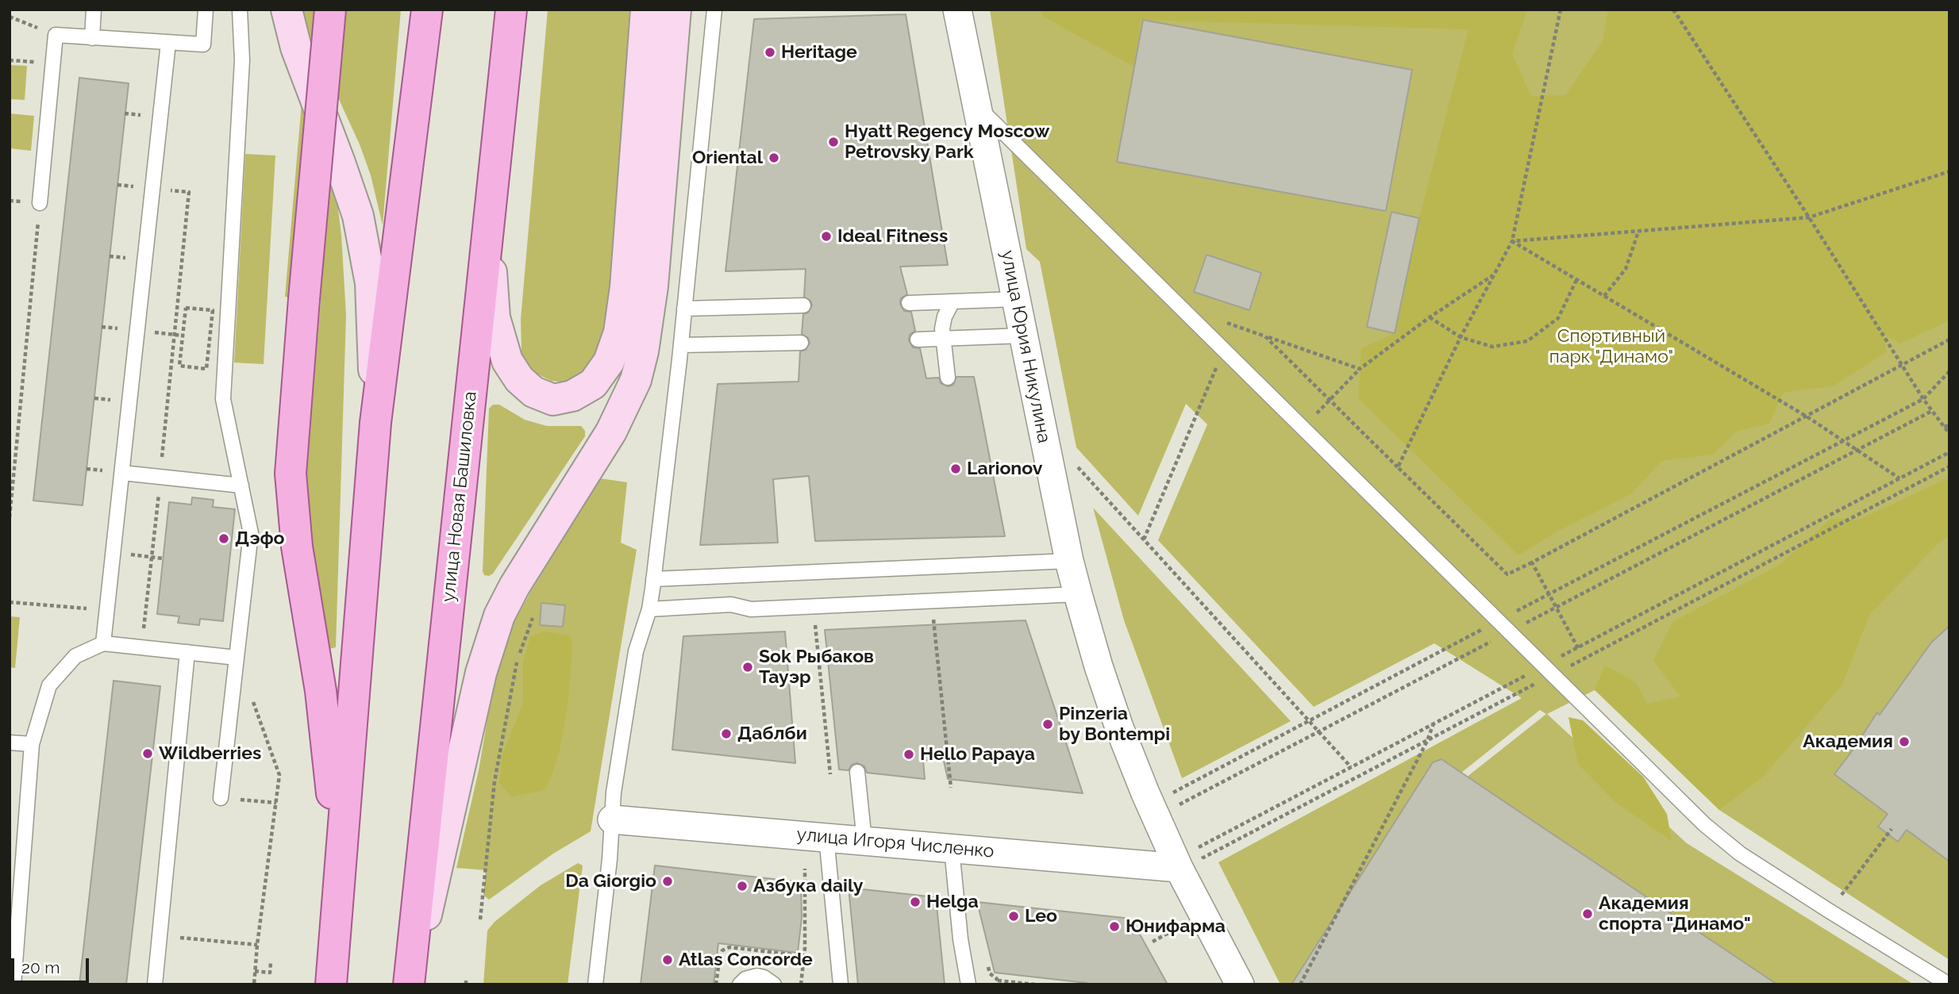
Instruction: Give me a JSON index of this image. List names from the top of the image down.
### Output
{
  "streets": {
    "main road": ["улица Новая Башиловка"],
    "street": ["улица Юрия Никулина", "улица Игоря Численко"]
  },
  "crossings": [
    ["улица Юрия Никулина", "улица Игоря Численко"]
  ],
  "parks": ["Спортивный парк \"Динамо\""],
  "places": [
    "Heritage",
    "Hyatt Regency Moscow Petrovsky Park",
    "Oriental",
    "Ideal Fitness",
    "Larionov",
    "Дэфо",
    "Sok Рыбаков Тауэр",
    "Pinzeria by Bontempi",
    "Даблби",
    "Академия",
    "Wildberries",
    "Hello Papaya",
    "Da Giorgio",
    "Азбука daily",
    "Helga",
    "Академия спорта \"Динамо\"",
    "Leo",
    "Юнифарма",
    "Atlas Concorde"
  ],
  "scale_bar": "20 m"
}
